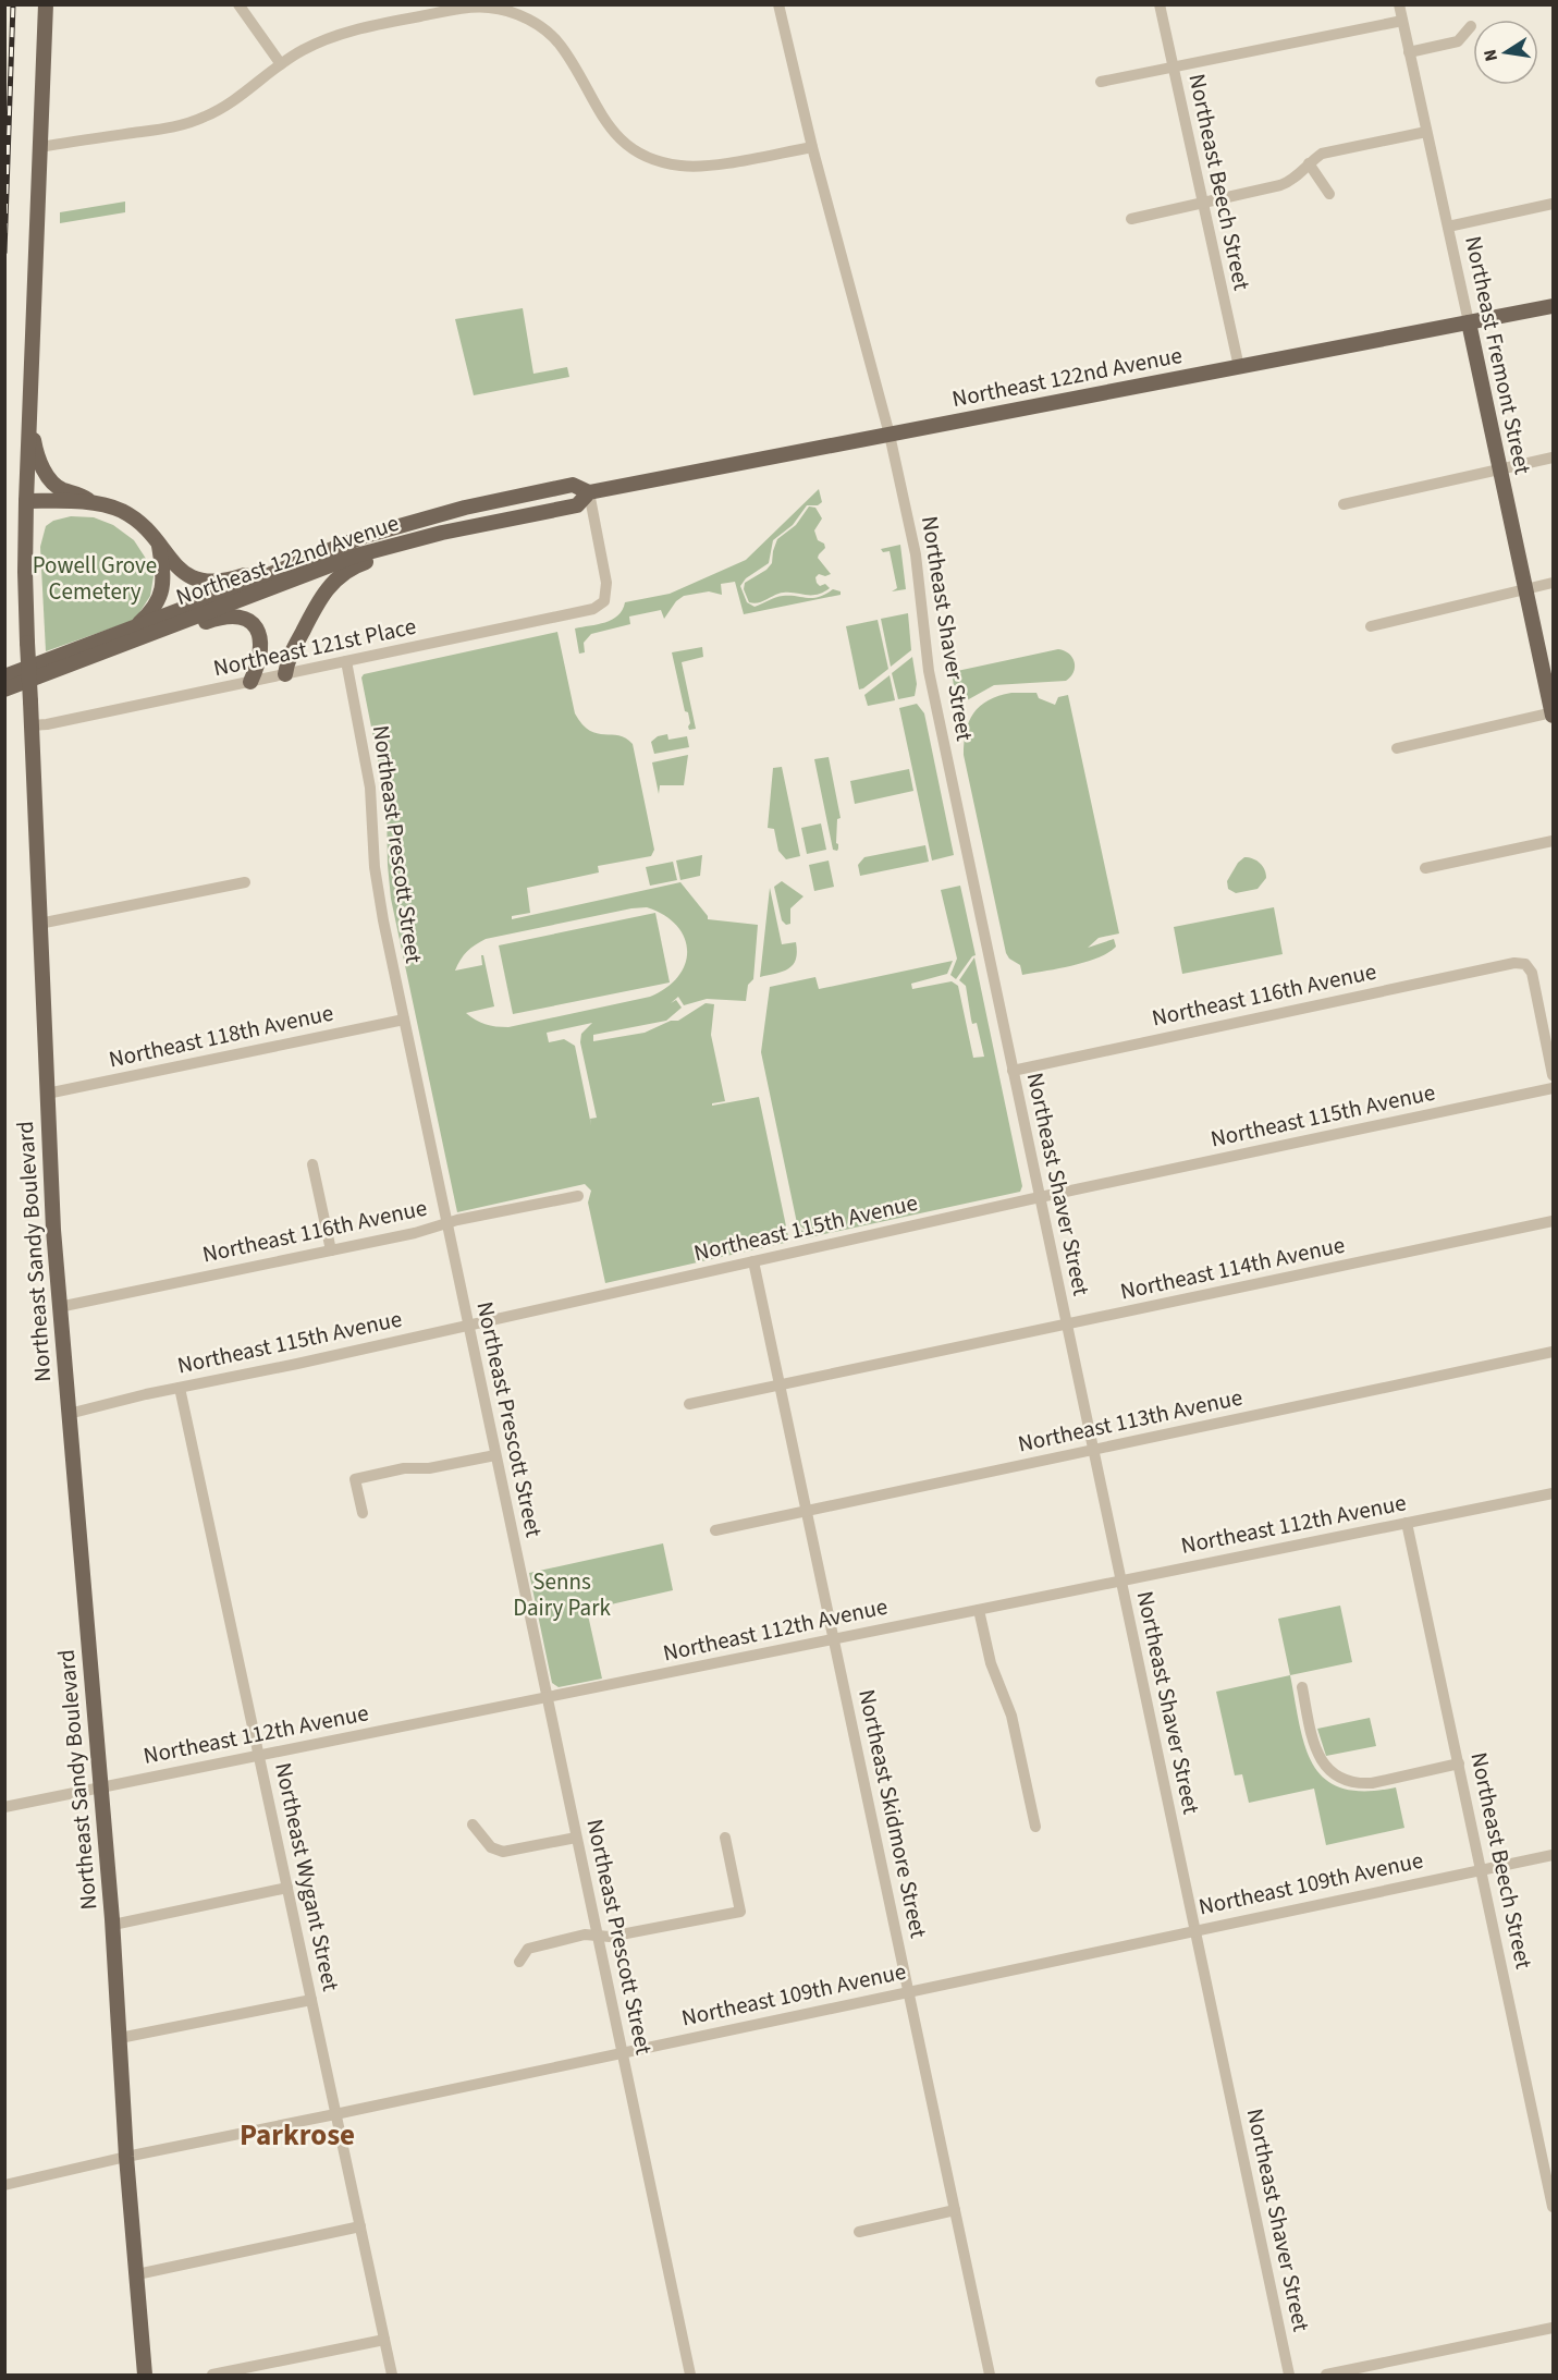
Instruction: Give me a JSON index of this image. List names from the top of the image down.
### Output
{
  "streets": {
    "main road": ["Northeast Fremont Street", "Northeast 122nd Avenue", "Northeast Sandy Boulevard"],
    "street": [
      "Northeast Beech Street",
      "Northeast Shaver Street",
      "Northeast 121st Place",
      "Northeast Prescott Street",
      "Northeast 116th Avenue",
      "Northeast 118th Avenue",
      "Northeast 115th Avenue",
      "Northeast 114th Avenue",
      "Northeast 113th Avenue",
      "Northeast 112th Avenue",
      "Northeast Skidmore Street",
      "Northeast Wygant Street",
      "Northeast 109th Avenue"
    ]
  },
  "crossings": [
    ["Northeast Beech Street", "Northeast 122nd Avenue"],
    ["Northeast Beech Street", "Northeast 112th Avenue"],
    ["Northeast Beech Street", "Northeast 109th Avenue"],
    ["Northeast Fremont Street", "Northeast 122nd Avenue"],
    ["Northeast 122nd Avenue", "Northeast Shaver Street"],
    ["Northeast 122nd Avenue", "Northeast 121st Place"],
    ["Northeast Shaver Street", "Northeast 116th Avenue"],
    ["Northeast Shaver Street", "Northeast 115th Avenue"],
    ["Northeast Shaver Street", "Northeast 114th Avenue"],
    ["Northeast Shaver Street", "Northeast 113th Avenue"],
    ["Northeast Shaver Street", "Northeast 112th Avenue"],
    ["Northeast Shaver Street", "Northeast 109th Avenue"],
    ["Northeast 121st Place", "Northeast Prescott Street"],
    ["Northeast 121st Place", "Northeast Sandy Boulevard"],
    ["Northeast Prescott Street", "Northeast 116th Avenue"],
    ["Northeast Prescott Street", "Northeast 118th Avenue"],
    ["Northeast Prescott Street", "Northeast 115th Avenue"],
    ["Northeast Prescott Street", "Northeast 112th Avenue"],
    ["Northeast Prescott Street", "Northeast 109th Avenue"],
    ["Northeast 116th Avenue", "Northeast Sandy Boulevard"],
    ["Northeast 118th Avenue", "Northeast Sandy Boulevard"],
    ["Northeast 115th Avenue", "Northeast Sandy Boulevard"],
    ["Northeast 115th Avenue", "Northeast Skidmore Street"],
    ["Northeast 115th Avenue", "Northeast Wygant Street"],
    ["Northeast Sandy Boulevard", "Northeast 112th Avenue"],
    ["Northeast Sandy Boulevard", "Northeast 109th Avenue"],
    ["Northeast 114th Avenue", "Northeast Skidmore Street"],
    ["Northeast 113th Avenue", "Northeast Skidmore Street"],
    ["Northeast 112th Avenue", "Northeast Skidmore Street"],
    ["Northeast 112th Avenue", "Northeast Wygant Street"],
    ["Northeast Skidmore Street", "Northeast 109th Avenue"],
    ["Northeast Wygant Street", "Northeast 109th Avenue"]
  ],
  "districts": ["Parkrose"],
  "parks": ["Powell Grove Cemetery", "Senns Dairy Park"],
  "north": "left"
}
